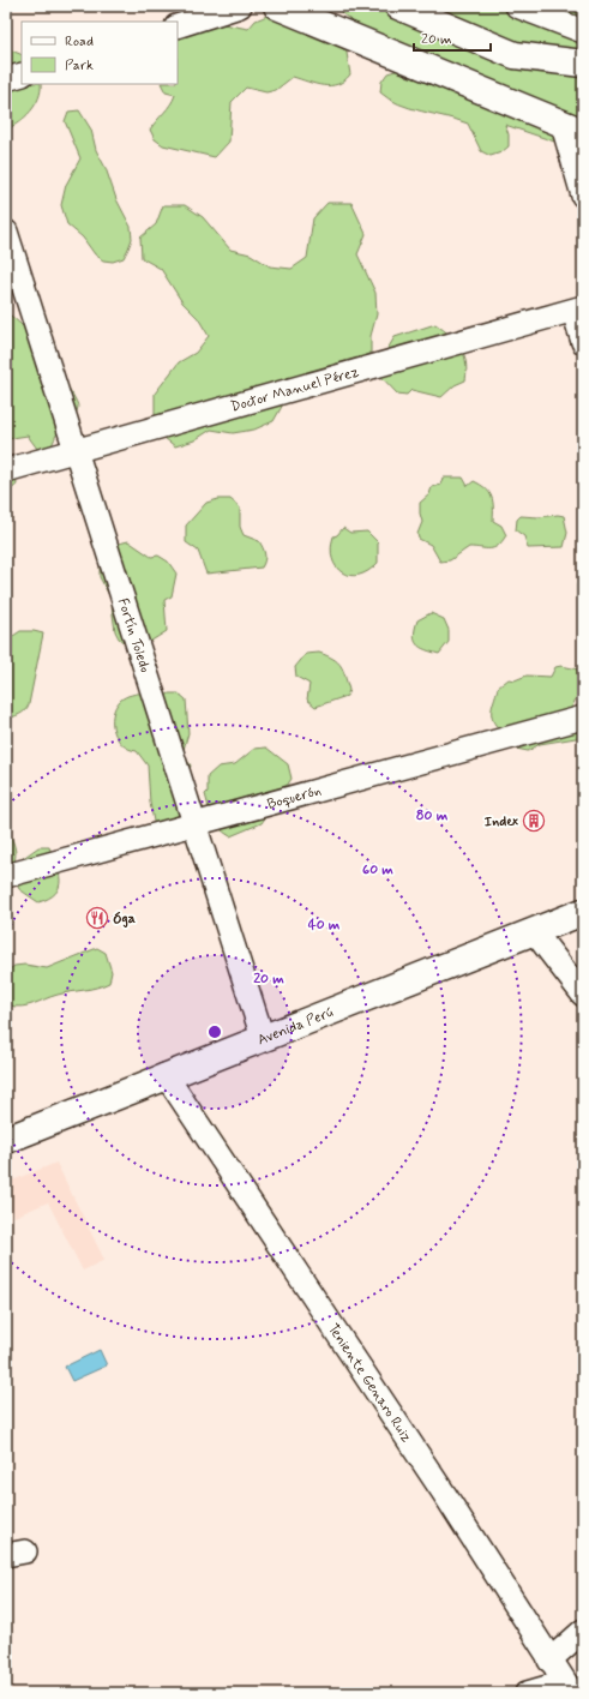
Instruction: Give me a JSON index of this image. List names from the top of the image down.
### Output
{
  "streets": {
    "main road": ["Avenida Perú"],
    "street": [
      "Doctor Manuel Pérez",
      "Fortín Toledo",
      "Boquerón",
      "Teniente Genaro Ruiz"
    ]
  },
  "crossings": [
    ["Doctor Manuel Pérez", "Fortín Toledo"],
    ["Fortín Toledo", "Boquerón"],
    ["Fortín Toledo", "Avenida Perú"],
    ["Avenida Perú", "Teniente Genaro Ruiz"]
  ],
  "places": {
    "building": ["Index"],
    "restaurant": ["Óga"]
  },
  "legend": ["Road", "Park"],
  "scale_bar": "20 m",
  "rings": [
    "80 m",
    "60 m",
    "40 m",
    "20 m"
  ]
}
